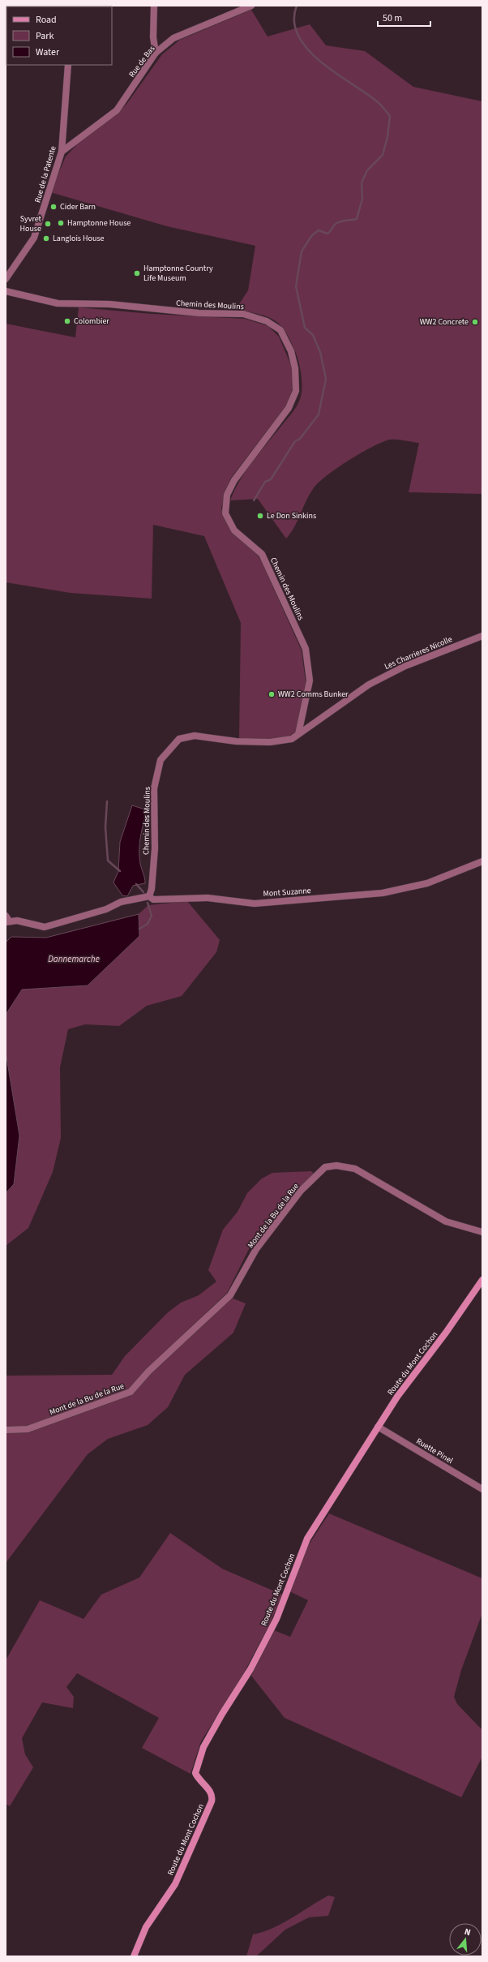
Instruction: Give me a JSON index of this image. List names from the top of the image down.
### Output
{
  "streets": {
    "main road": ["Route du Mont Cochon"],
    "street": [
      "Rue de Bas",
      "Rue de la Patente",
      "Chemin des Moulins",
      "Les Charrieres Nicolle",
      "Mont Suzanne",
      "Mont de la Bu de la Rue",
      "Ruette Pinel"
    ]
  },
  "crossings": [
    ["Rue de Bas", "Rue de la Patente"],
    ["Chemin des Moulins", "Les Charrieres Nicolle"],
    ["Chemin des Moulins", "Mont Suzanne"],
    ["Route du Mont Cochon", "Ruette Pinel"]
  ],
  "water": ["Dannemarche"],
  "places": [
    "Cider Barn",
    "Hamptonne House",
    "Syvret House",
    "Langlois House",
    "Hamptonne Country Life Museum",
    "Colombier",
    "WW2 Concrete",
    "Le Don Sinkins",
    "WW2 Comms Bunker"
  ],
  "legend": ["Road", "Park", "Water"],
  "scale_bar": "50 m",
  "north": "top"
}
